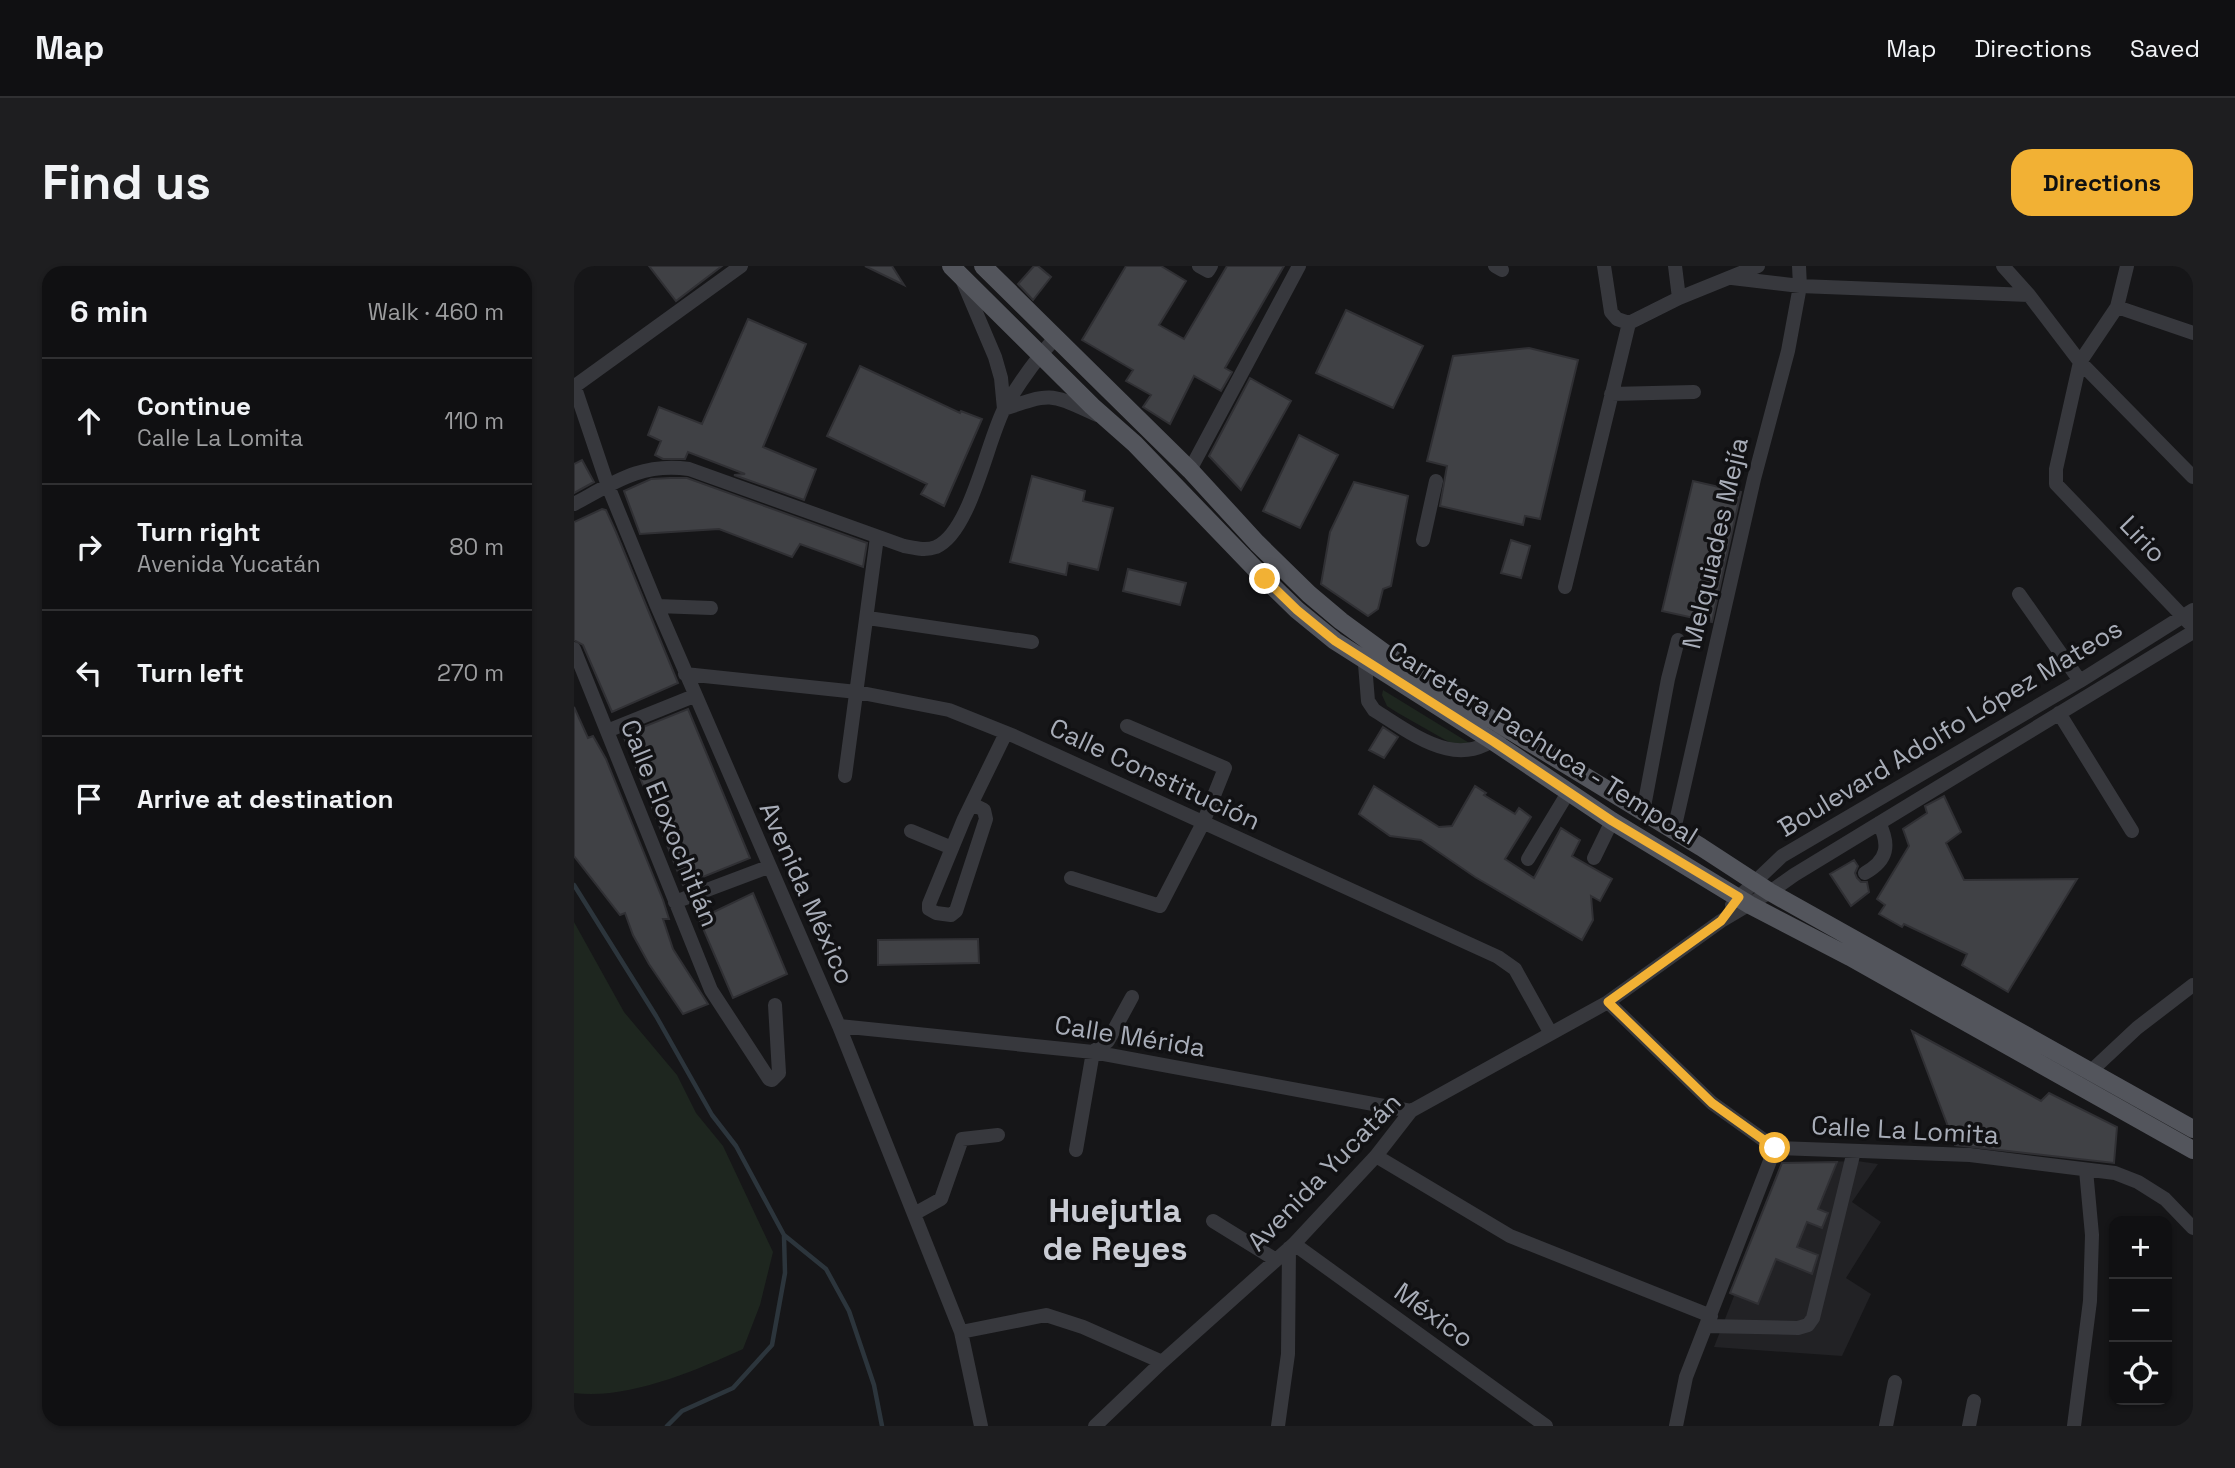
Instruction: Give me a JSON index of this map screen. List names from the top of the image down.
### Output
{
  "streets": {
    "main road": ["Carretera Pachuca - Tempoal"],
    "street": [
      "Lirio",
      "Melquiades Mejía",
      "Boulevard Adolfo López Mateos",
      "Calle Constitución",
      "Calle Eloxochitlán",
      "Avenida México",
      "Calle Mérida",
      "Calle La Lomita",
      "Avenida Yucatán",
      "México"
    ]
  },
  "crossings": [
    ["Lirio", "Boulevard Adolfo López Mateos"],
    ["Melquiades Mejía", "Carretera Pachuca - Tempoal"],
    ["Boulevard Adolfo López Mateos", "Carretera Pachuca - Tempoal"],
    ["Boulevard Adolfo López Mateos", "Avenida Yucatán"],
    ["Carretera Pachuca - Tempoal", "Avenida Yucatán"],
    ["Calle Constitución", "Avenida México"],
    ["Calle Constitución", "Avenida Yucatán"],
    ["Avenida México", "Calle Mérida"],
    ["Calle Mérida", "Avenida Yucatán"],
    ["Calle La Lomita", "Avenida Yucatán"],
    ["Avenida Yucatán", "México"]
  ],
  "districts": ["Huejutla de Reyes"],
  "page": {
    "header": "Map",
    "nav": ["Map", "Directions", "Saved"],
    "buttons": "Directions",
    "title": "Find us",
    "heading": ["6 min", "Walk · 460 m"],
    "list": [
      ["Continue", "Calle La Lomita", "110 m"],
      ["Turn right", "Avenida Yucatán", "80 m"],
      ["Turn left", "270 m"],
      "Arrive at destination"
    ],
    "map_buttons": ["+", "−"]
  }
}
